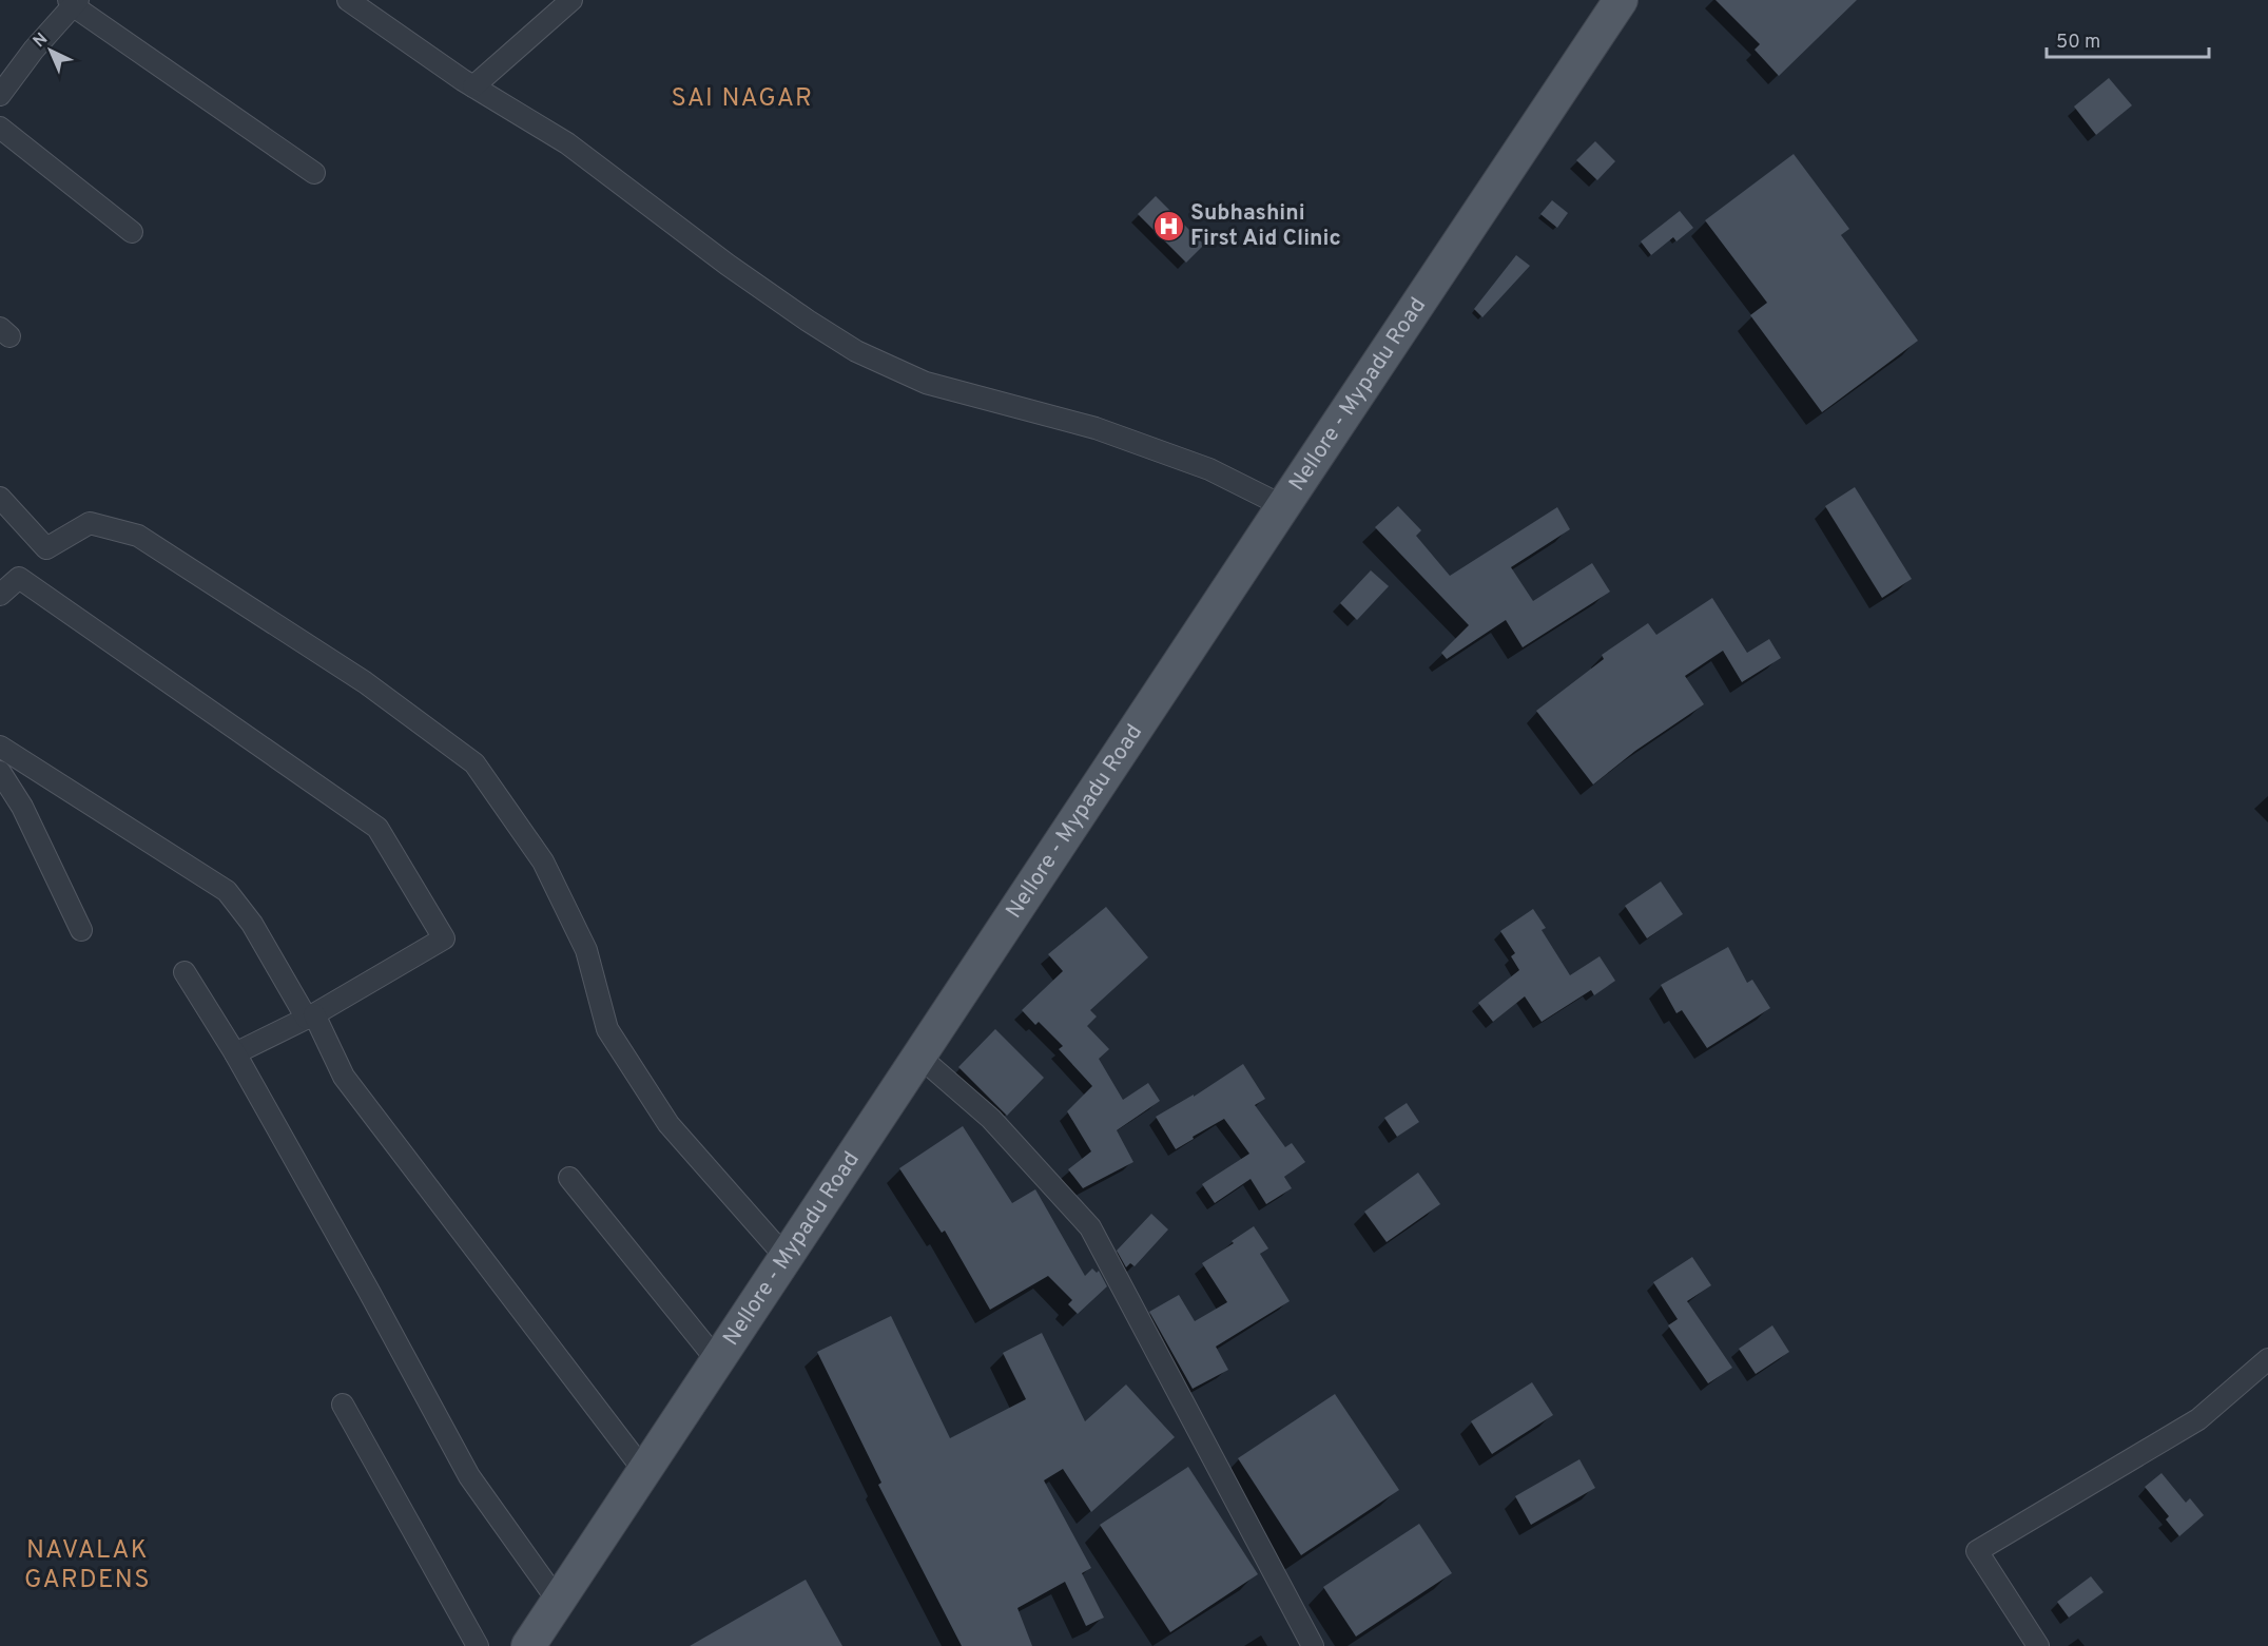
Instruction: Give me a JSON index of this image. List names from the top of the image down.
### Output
{
  "streets": {
    "main road": ["Nellore - Mypadu Road"]
  },
  "districts": ["SAI NAGAR", "NAVALAK GARDENS"],
  "places": {
    "hospital": ["Subhashini First Aid Clinic"]
  },
  "scale_bar": "50 m",
  "north": "top left"
}
